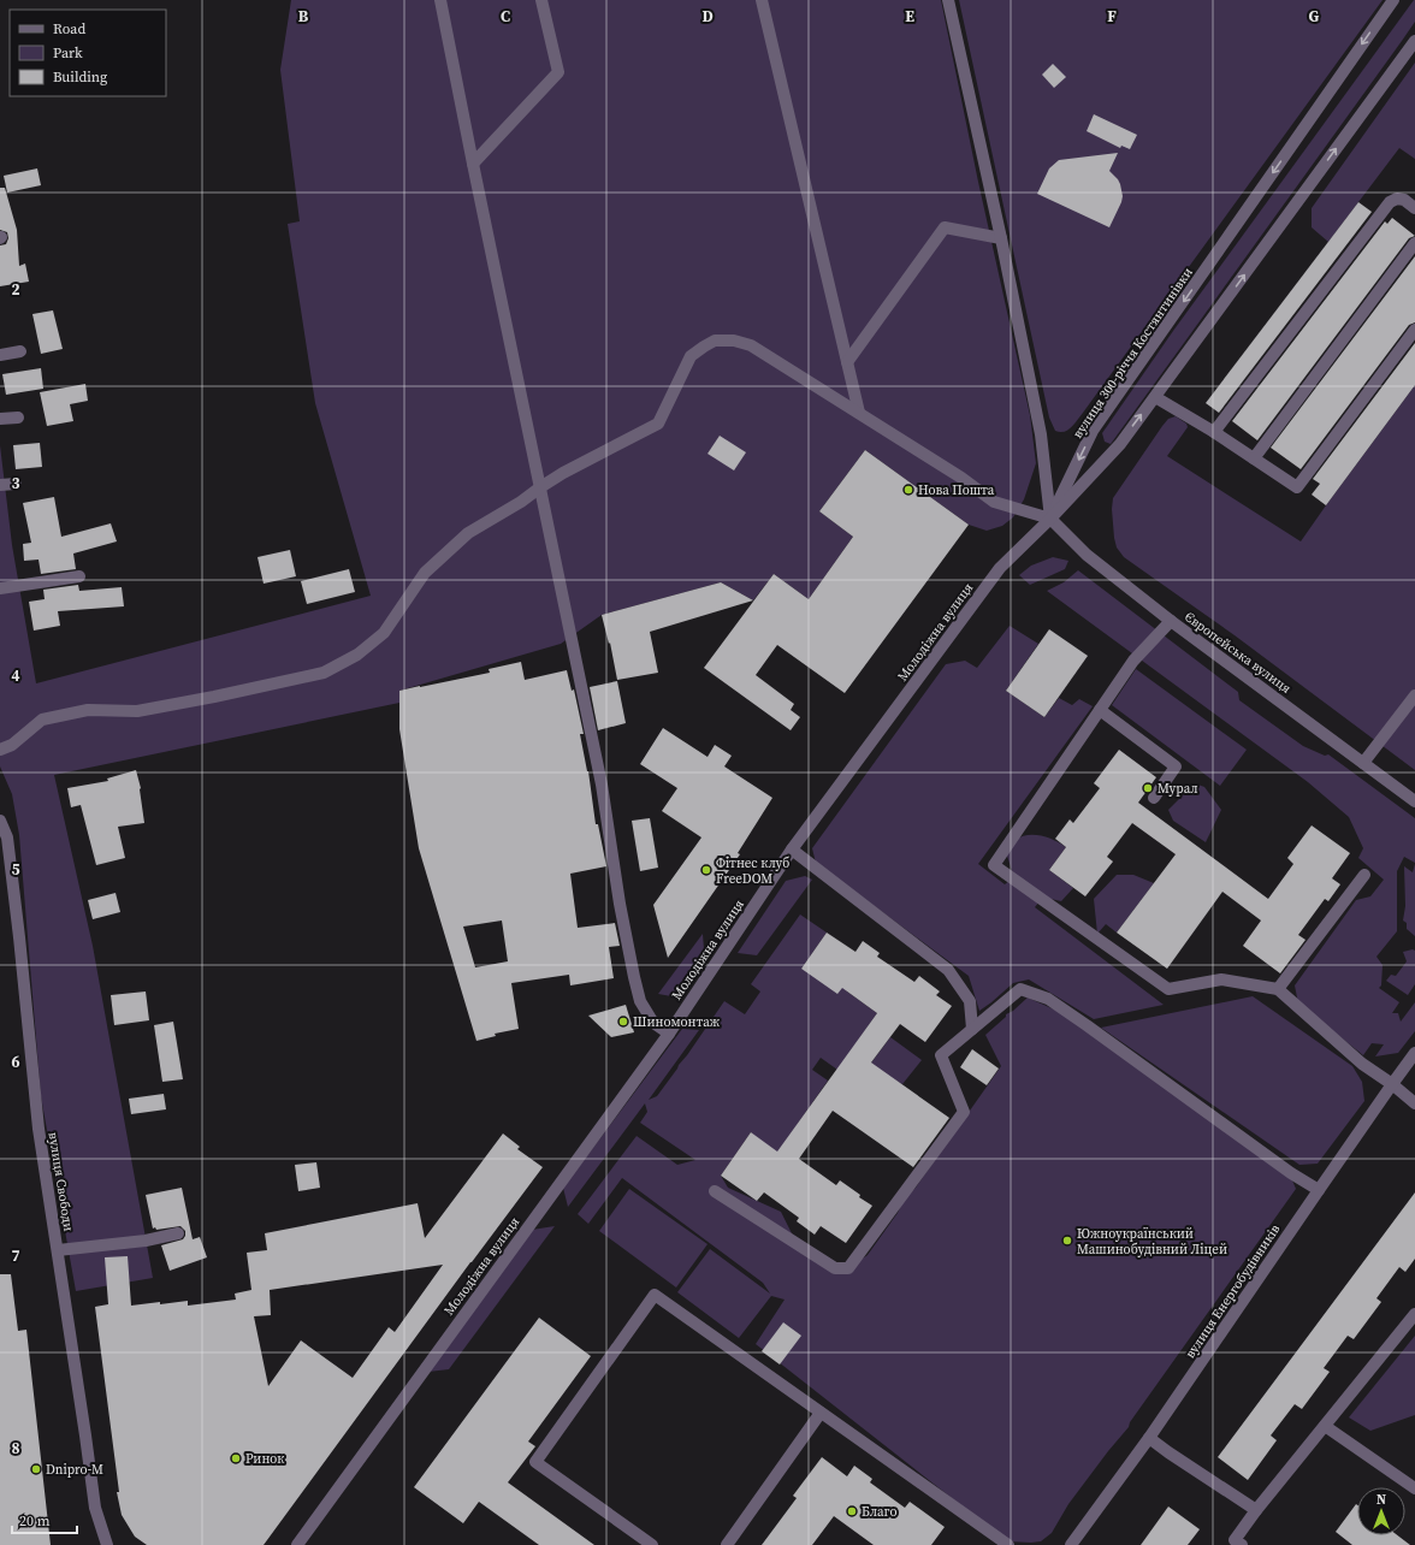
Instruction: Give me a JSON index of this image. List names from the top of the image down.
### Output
{
  "streets": {
    "street": [
      "вулиця 300-річчя Костянтинівки",
      "Молодіжна вулиця",
      "Європейська вулиця",
      "вулиця Свободи",
      "вулиця Енергобудівників"
    ]
  },
  "crossings": [
    ["вулиця 300-річчя Костянтинівки", "Молодіжна вулиця"],
    ["вулиця 300-річчя Костянтинівки", "Європейська вулиця"],
    ["Молодіжна вулиця", "Європейська вулиця"]
  ],
  "places": [
    "Нова Пошта",
    "Мурал",
    "Фітнес клуб FreeDOM",
    "Шиномонтаж",
    "Южноукраїнський Машинобудівний Ліцей",
    "Ринок",
    "Dnipro-M",
    "Благо"
  ],
  "legend": ["Road", "Park", "Building"],
  "scale_bar": "20 m",
  "north": "top",
  "grid": {
    "columns": [
      "B",
      "C",
      "D",
      "E",
      "F",
      "G"
    ],
    "rows": [
      "2",
      "3",
      "4",
      "5",
      "6",
      "7",
      "8"
    ]
  }
}
